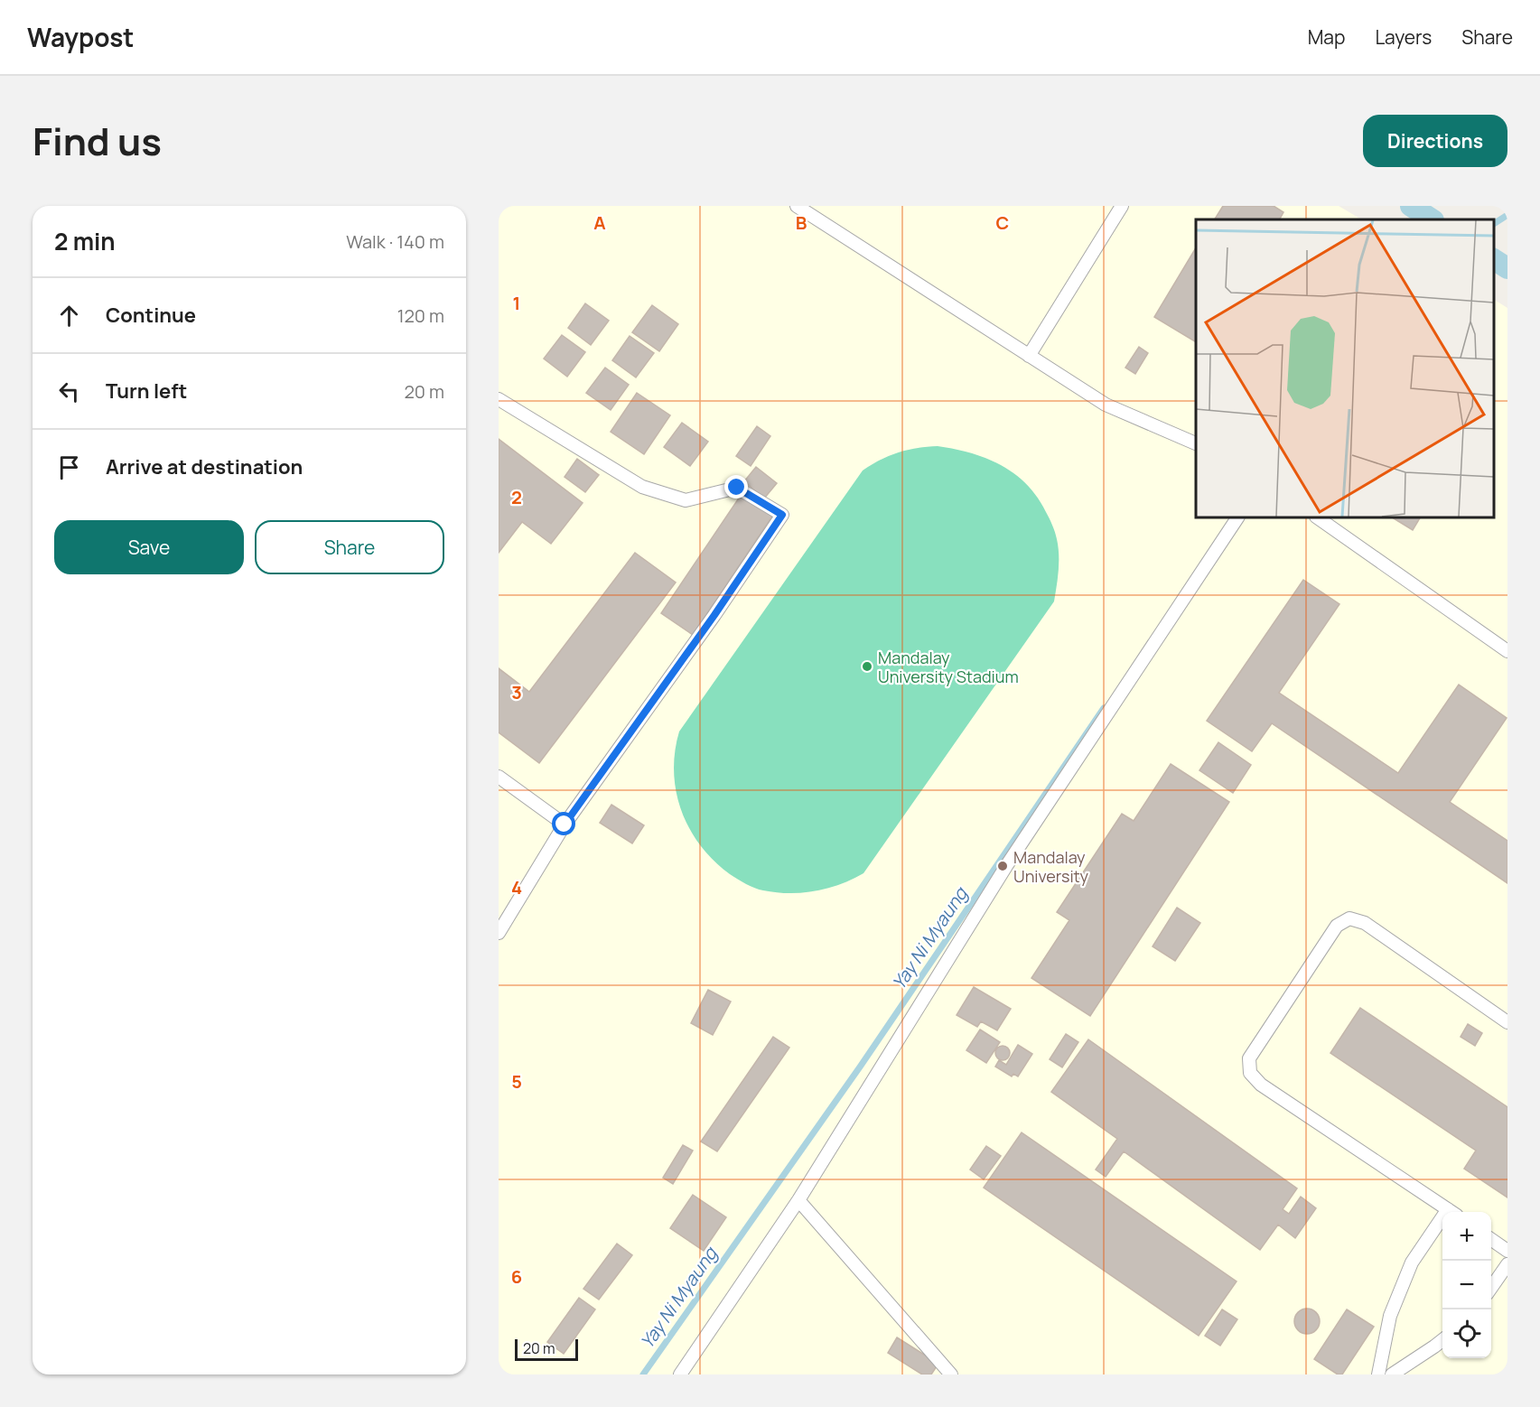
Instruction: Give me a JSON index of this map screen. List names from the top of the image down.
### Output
{
  "water": ["Yay Ni Myaung"],
  "places": ["Mandalay University Stadium", "Mandalay University"],
  "scale_bar": "20 m",
  "page": {
    "header": "Waypost",
    "nav": ["Map", "Layers", "Share"],
    "title": "Find us",
    "buttons": [
      "Directions",
      ["Save", "Share"]
    ],
    "heading": ["2 min", "Walk · 140 m"],
    "list": [
      ["Continue", "120 m"],
      ["Turn left", "20 m"],
      "Arrive at destination"
    ],
    "map_buttons": ["+", "−"],
    "scale": "20 m"
  },
  "grid": {
    "columns": ["A", "B", "C"],
    "rows": [
      "1",
      "2",
      "3",
      "4",
      "5",
      "6"
    ]
  }
}
